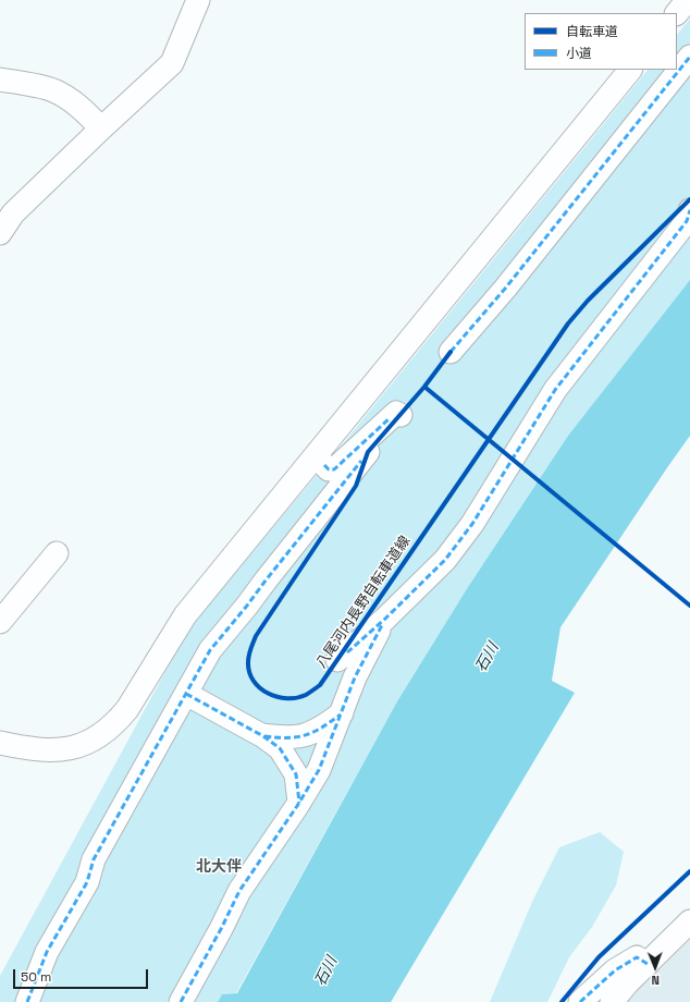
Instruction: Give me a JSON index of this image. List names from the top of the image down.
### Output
{
  "streets": {
    "cycle path": ["八尾河内長野自転車道線"]
  },
  "districts": ["北大伴"],
  "water": ["石川"],
  "legend": ["自転車道", "小道"],
  "scale_bar": "50 m",
  "north": "bottom"
}
